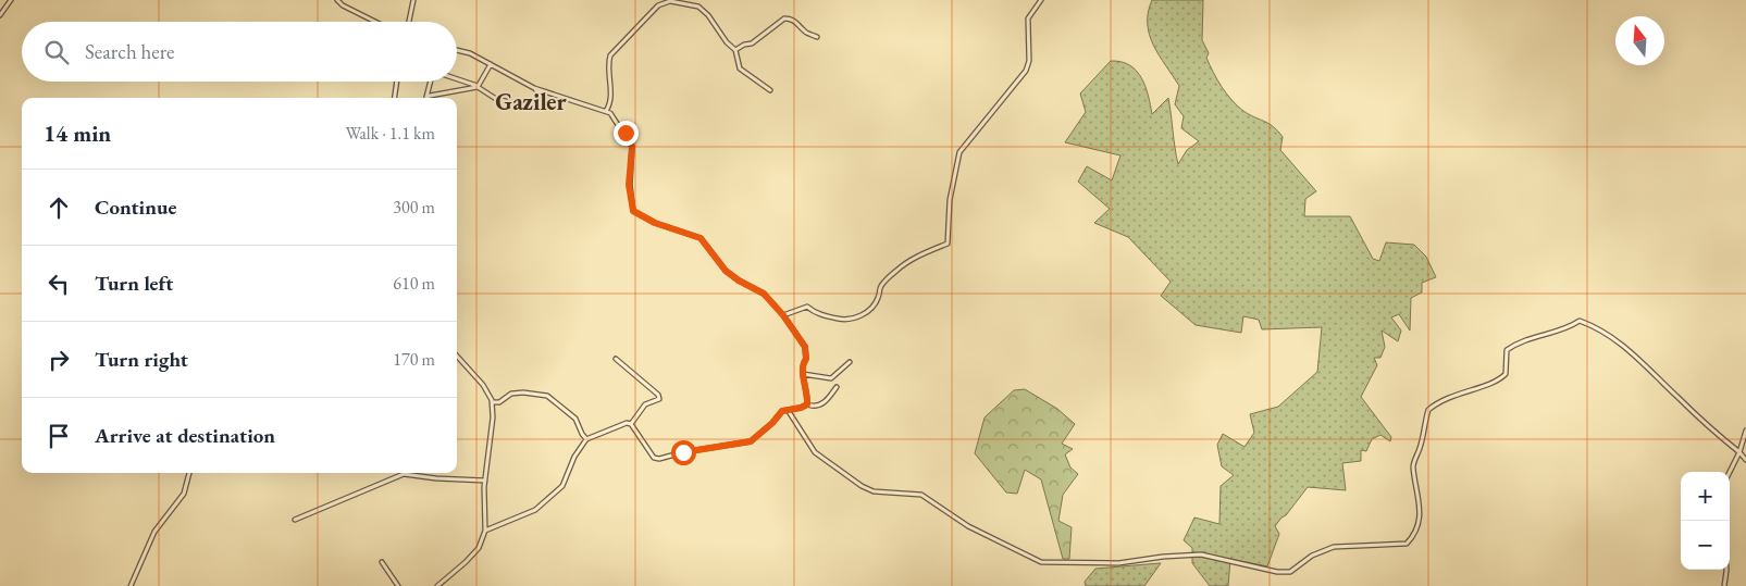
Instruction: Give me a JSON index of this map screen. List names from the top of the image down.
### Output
{
  "districts": ["Gaziler"],
  "north": "top",
  "page": {
    "search": "Search here",
    "heading": ["14 min", "Walk · 1.1 km"],
    "list": [
      ["Continue", "300 m"],
      ["Turn left", "610 m"],
      ["Turn right", "170 m"],
      "Arrive at destination"
    ],
    "map_buttons": ["+", "−"]
  }
}
